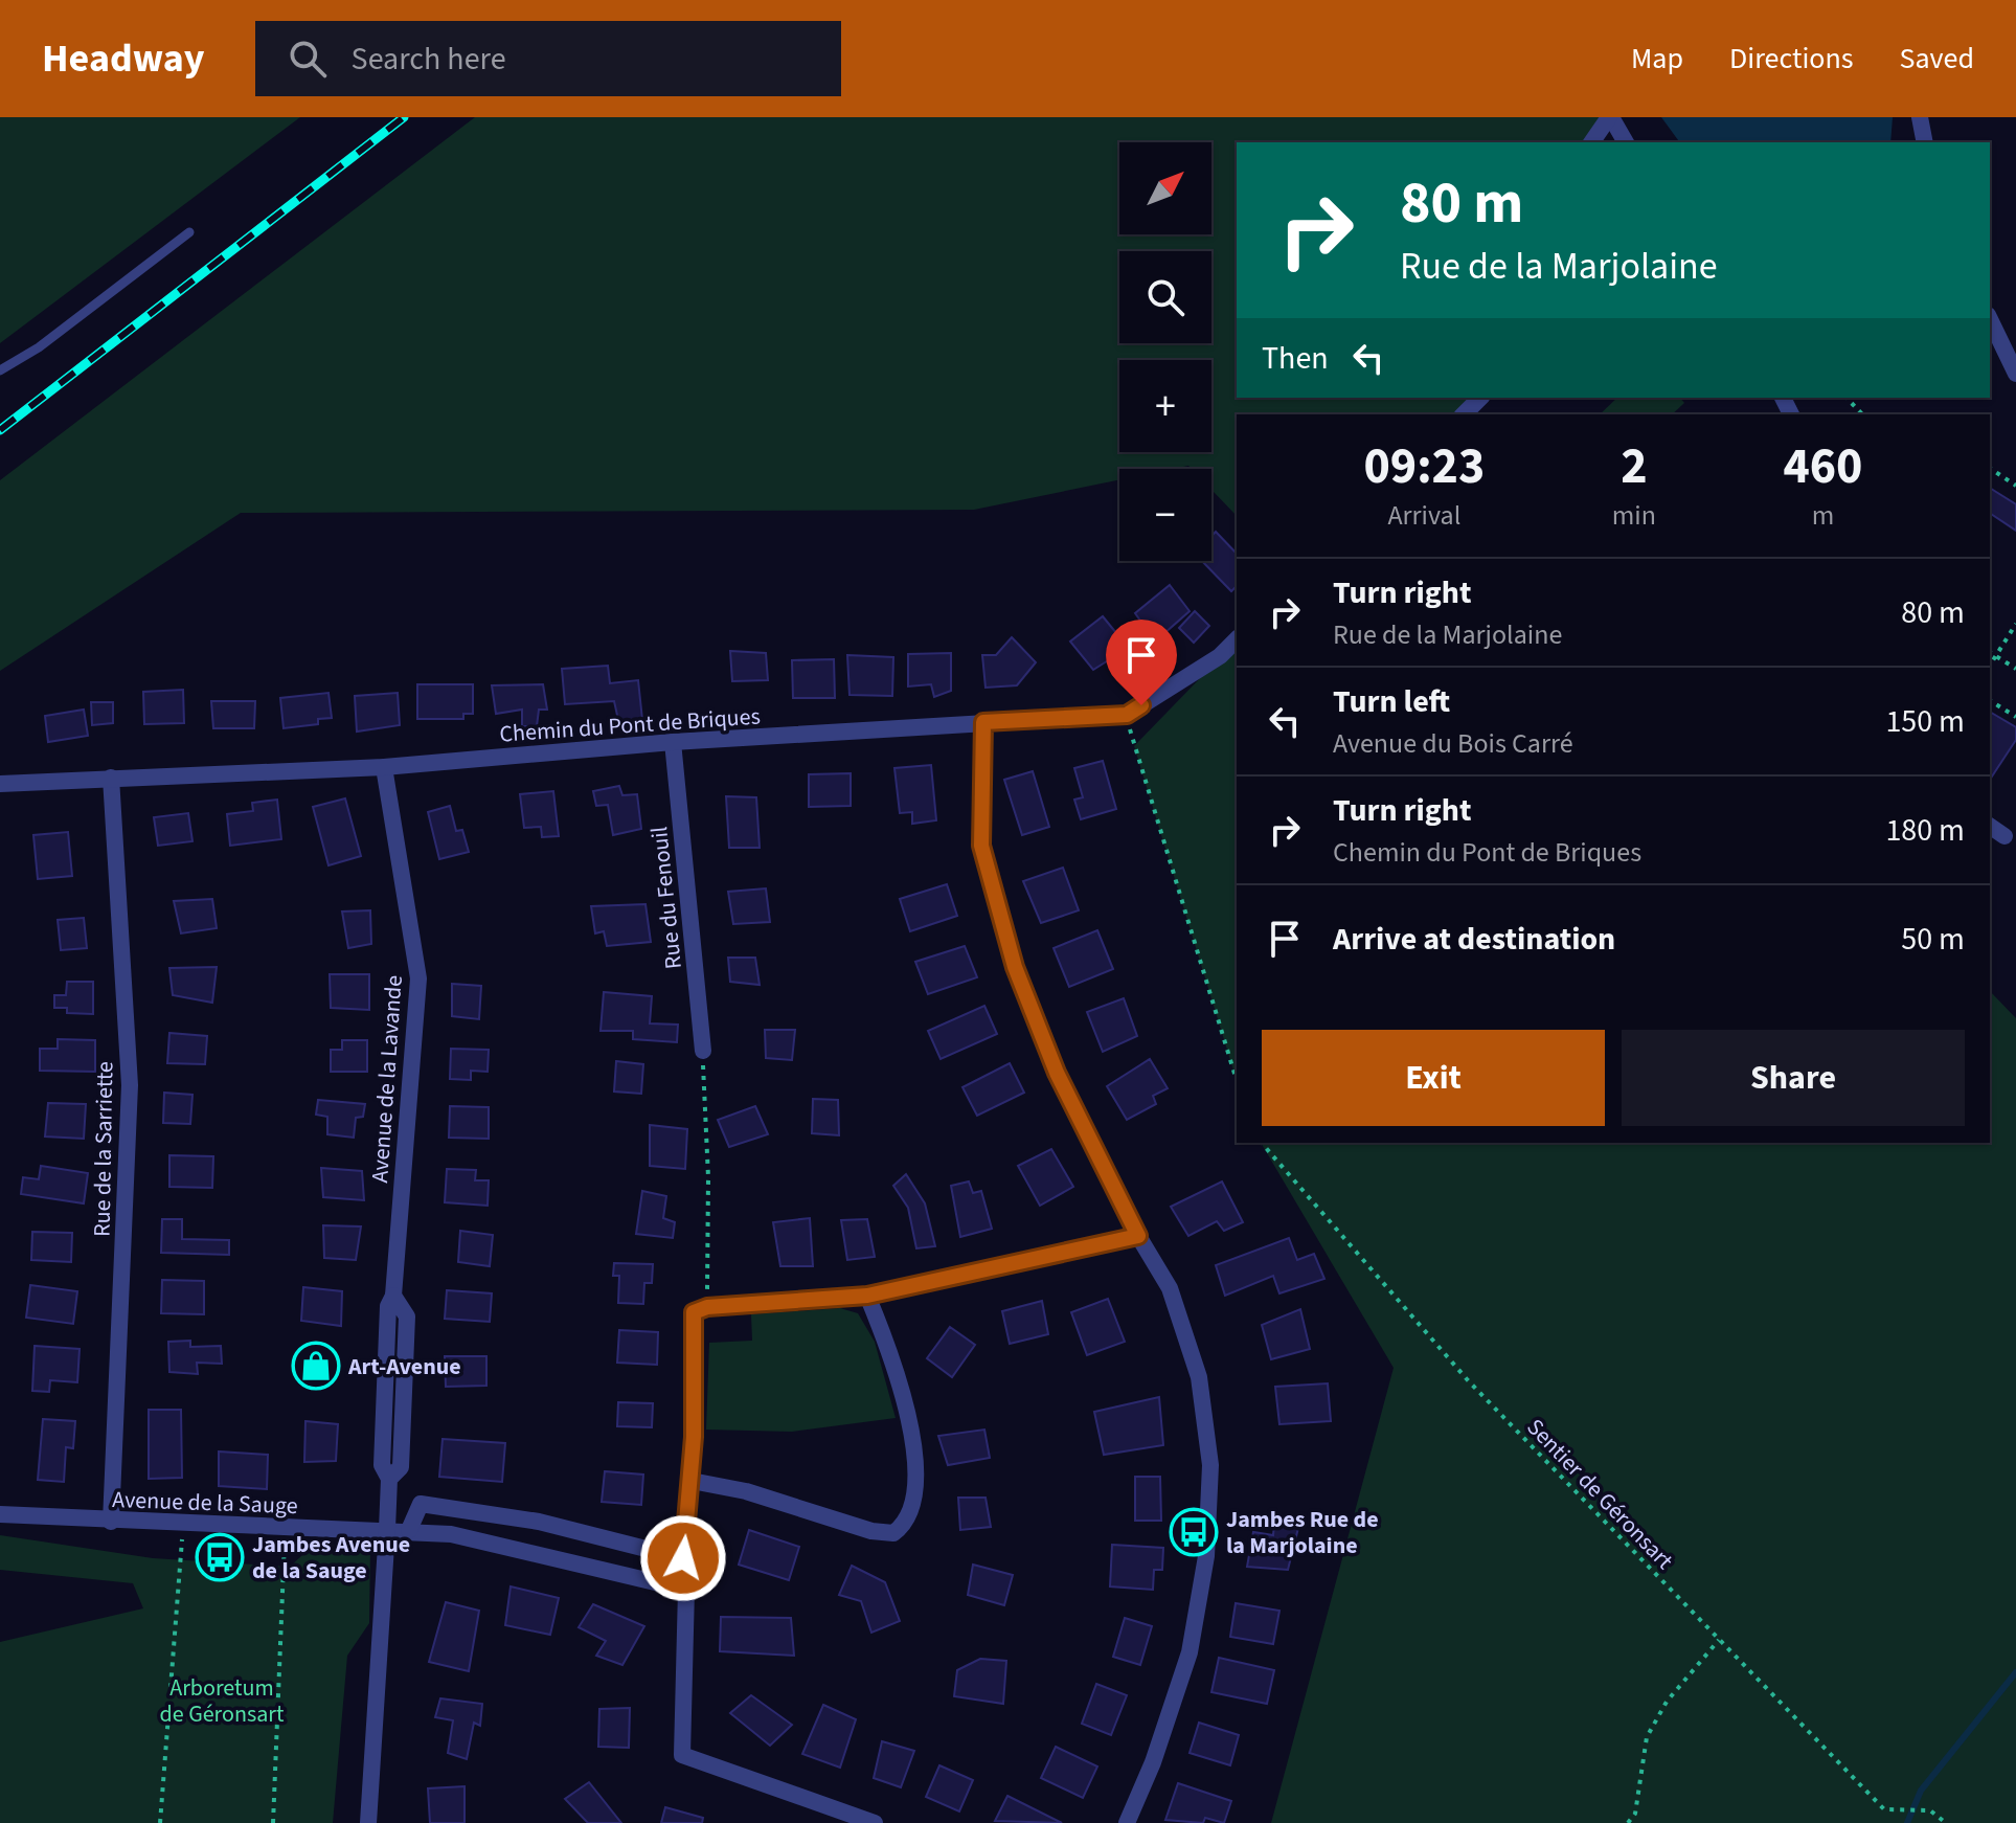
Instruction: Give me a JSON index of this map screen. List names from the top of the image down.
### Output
{
  "streets": {
    "street": [
      "Chemin du Pont de Briques",
      "Rue du Fenouil",
      "Avenue de la Lavande",
      "Rue de la Sarriette",
      "Avenue de la Sauge"
    ],
    "path": ["Sentier de Géronsart"]
  },
  "crossings": [
    ["Chemin du Pont de Briques", "Rue du Fenouil"],
    ["Chemin du Pont de Briques", "Avenue de la Lavande"],
    ["Chemin du Pont de Briques", "Rue de la Sarriette"],
    ["Avenue de la Lavande", "Avenue de la Sauge"],
    ["Rue de la Sarriette", "Avenue de la Sauge"]
  ],
  "parks": ["Arboretum de Géronsart"],
  "places": {
    "shop": ["Art-Avenue"],
    "bus stop": ["Jambes Rue de la Marjolaine", "Jambes Avenue de la Sauge"]
  },
  "north": "top right",
  "page": {
    "header": "Headway",
    "search": "Search here",
    "nav": ["Map", "Directions", "Saved"],
    "map_buttons": ["+", "−"],
    "turn": ["80 m", "Rue de la Marjolaine"],
    "then": "Then",
    "eta": [
      "09:23",
      "Arrival",
      "2",
      "min",
      "460",
      "m"
    ],
    "list": [
      {
        "name": "Turn right",
        "note": "Rue de la Marjolaine",
        "value": "80 m"
      },
      {
        "name": "Turn left",
        "note": "Avenue du Bois Carré",
        "value": "150 m"
      },
      {
        "name": "Turn right",
        "note": "Chemin du Pont de Briques",
        "value": "180 m"
      },
      {
        "name": "Arrive at destination",
        "value": "50 m"
      }
    ],
    "buttons": ["Exit", "Share"]
  }
}
